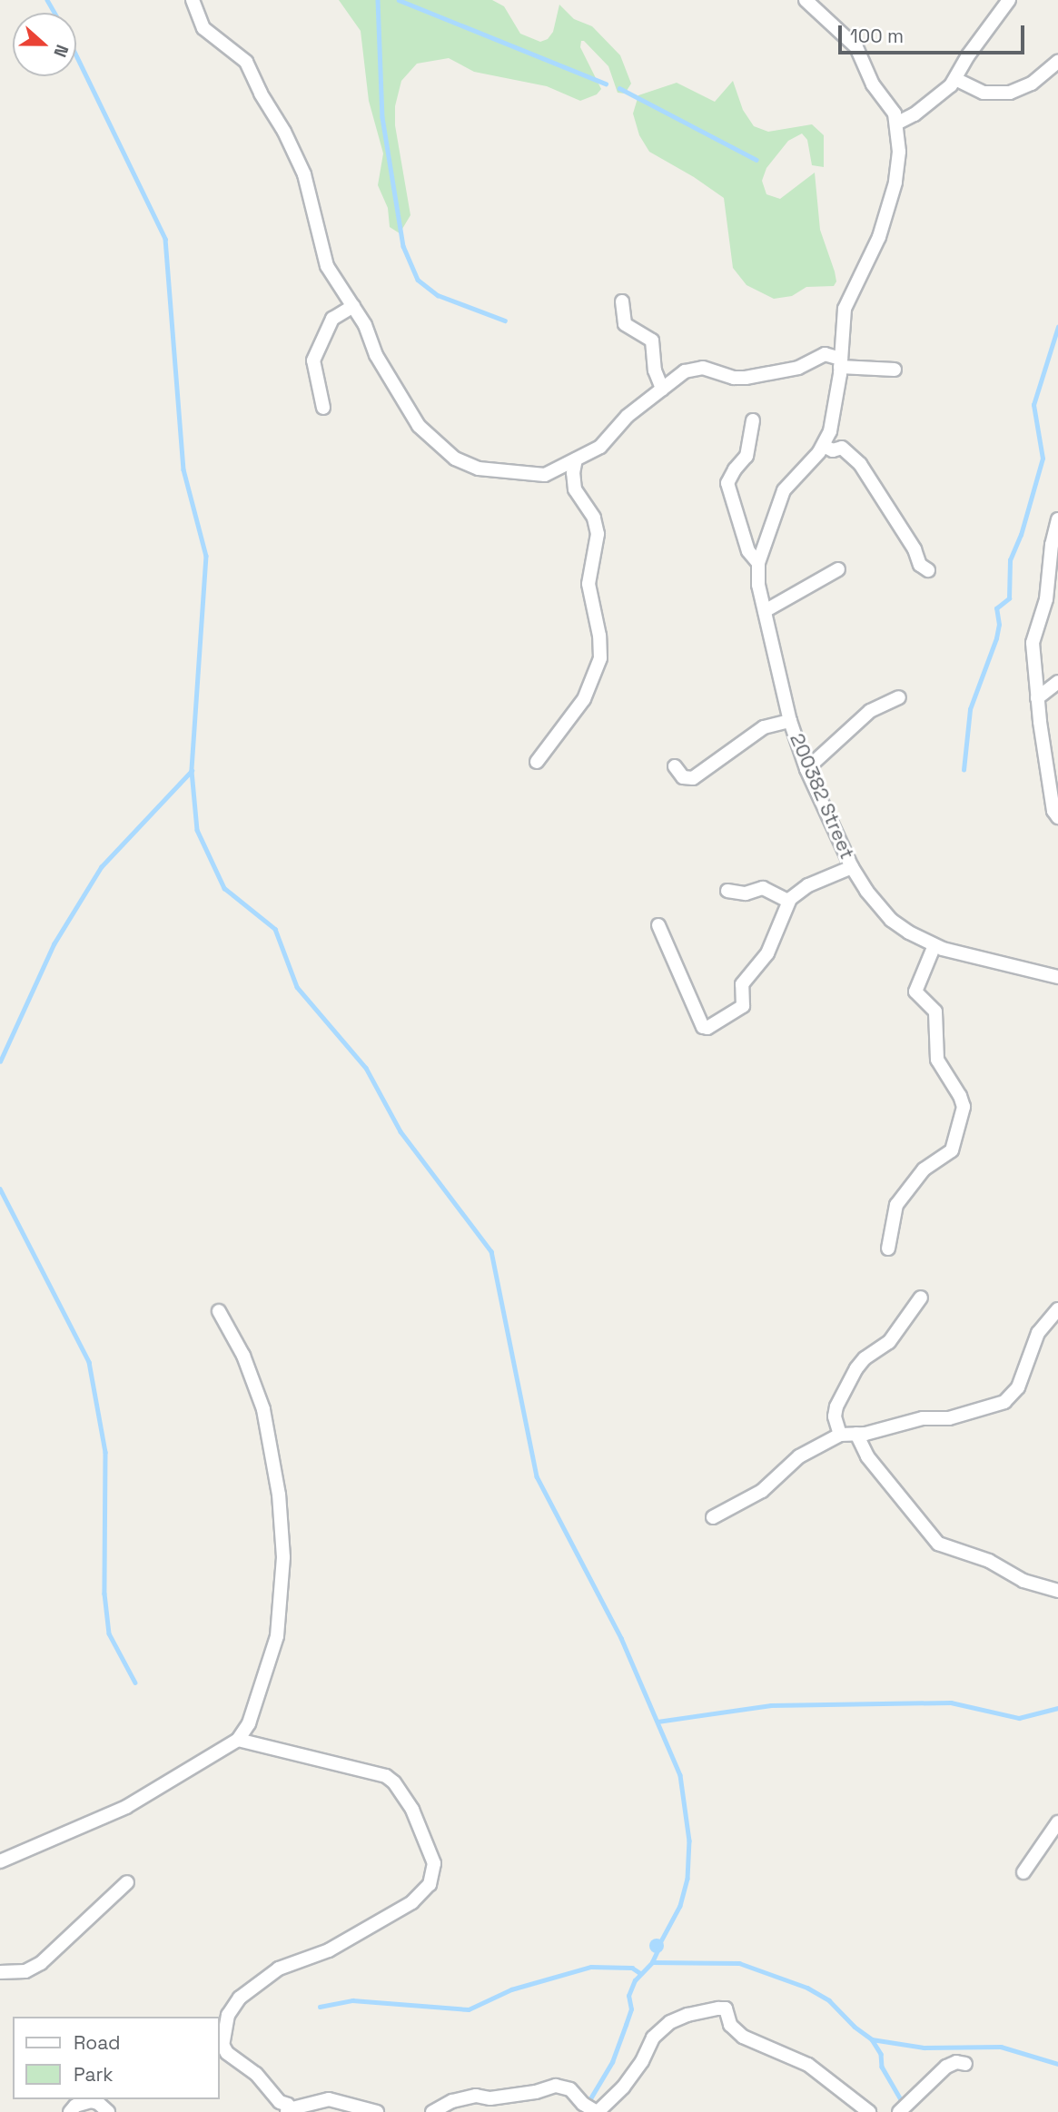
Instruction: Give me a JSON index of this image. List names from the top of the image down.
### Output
{
  "streets": {
    "street": ["200382 Street"]
  },
  "legend": ["Road", "Park"],
  "scale_bar": "100 m",
  "north": "right"
}
